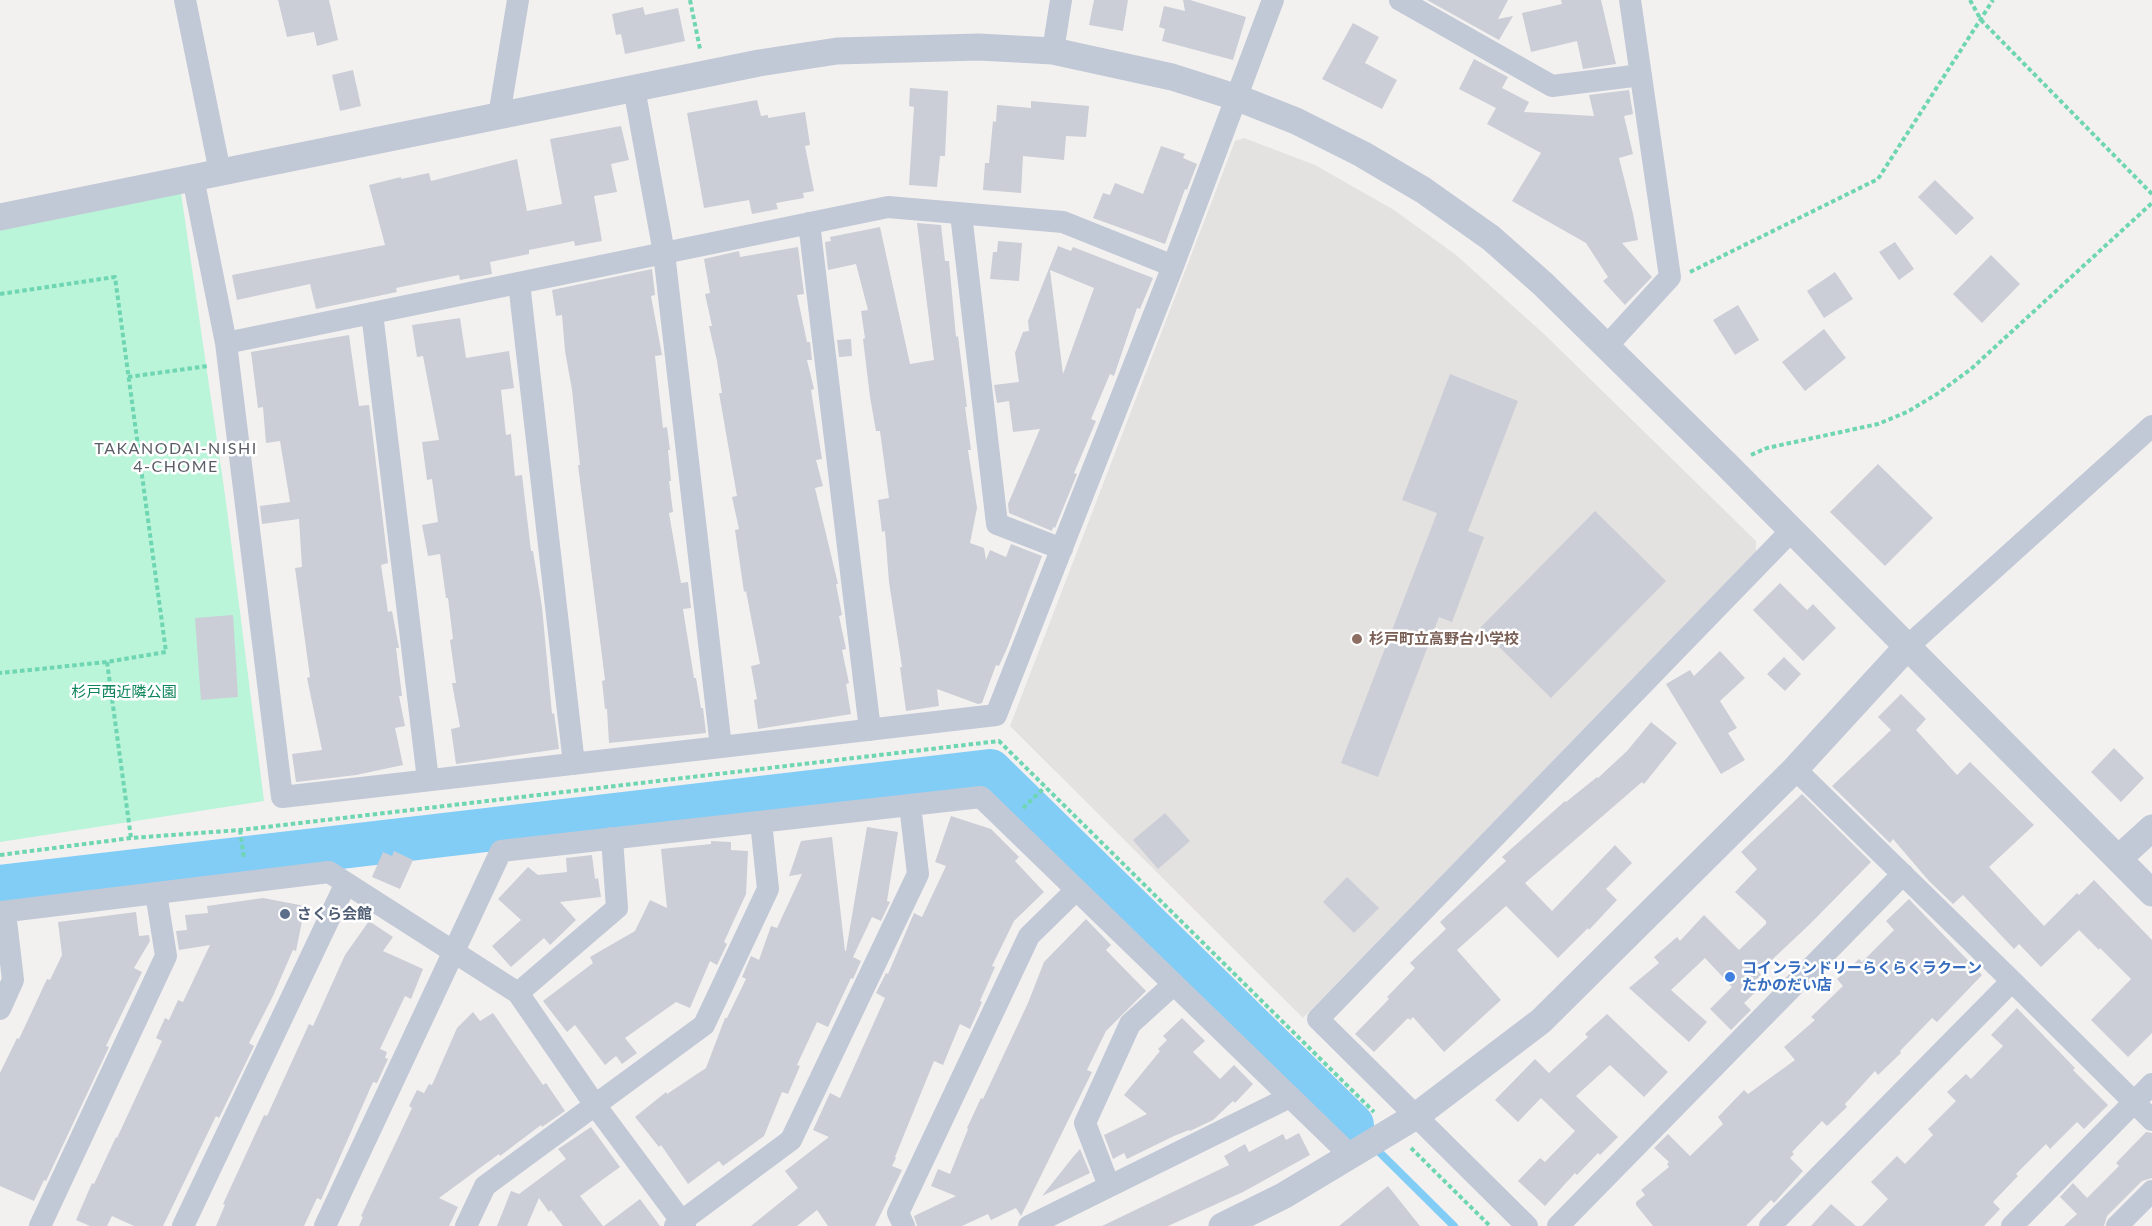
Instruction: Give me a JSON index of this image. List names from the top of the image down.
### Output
{
  "districts": ["TAKANODAI-NISHI 4-CHOME"],
  "parks": ["杉戸西近隣公園"],
  "places": ["杉戸町立高野台小学校", "さくら会館", "コインランドリーらくらくラクーン たかのだい店"]
}
